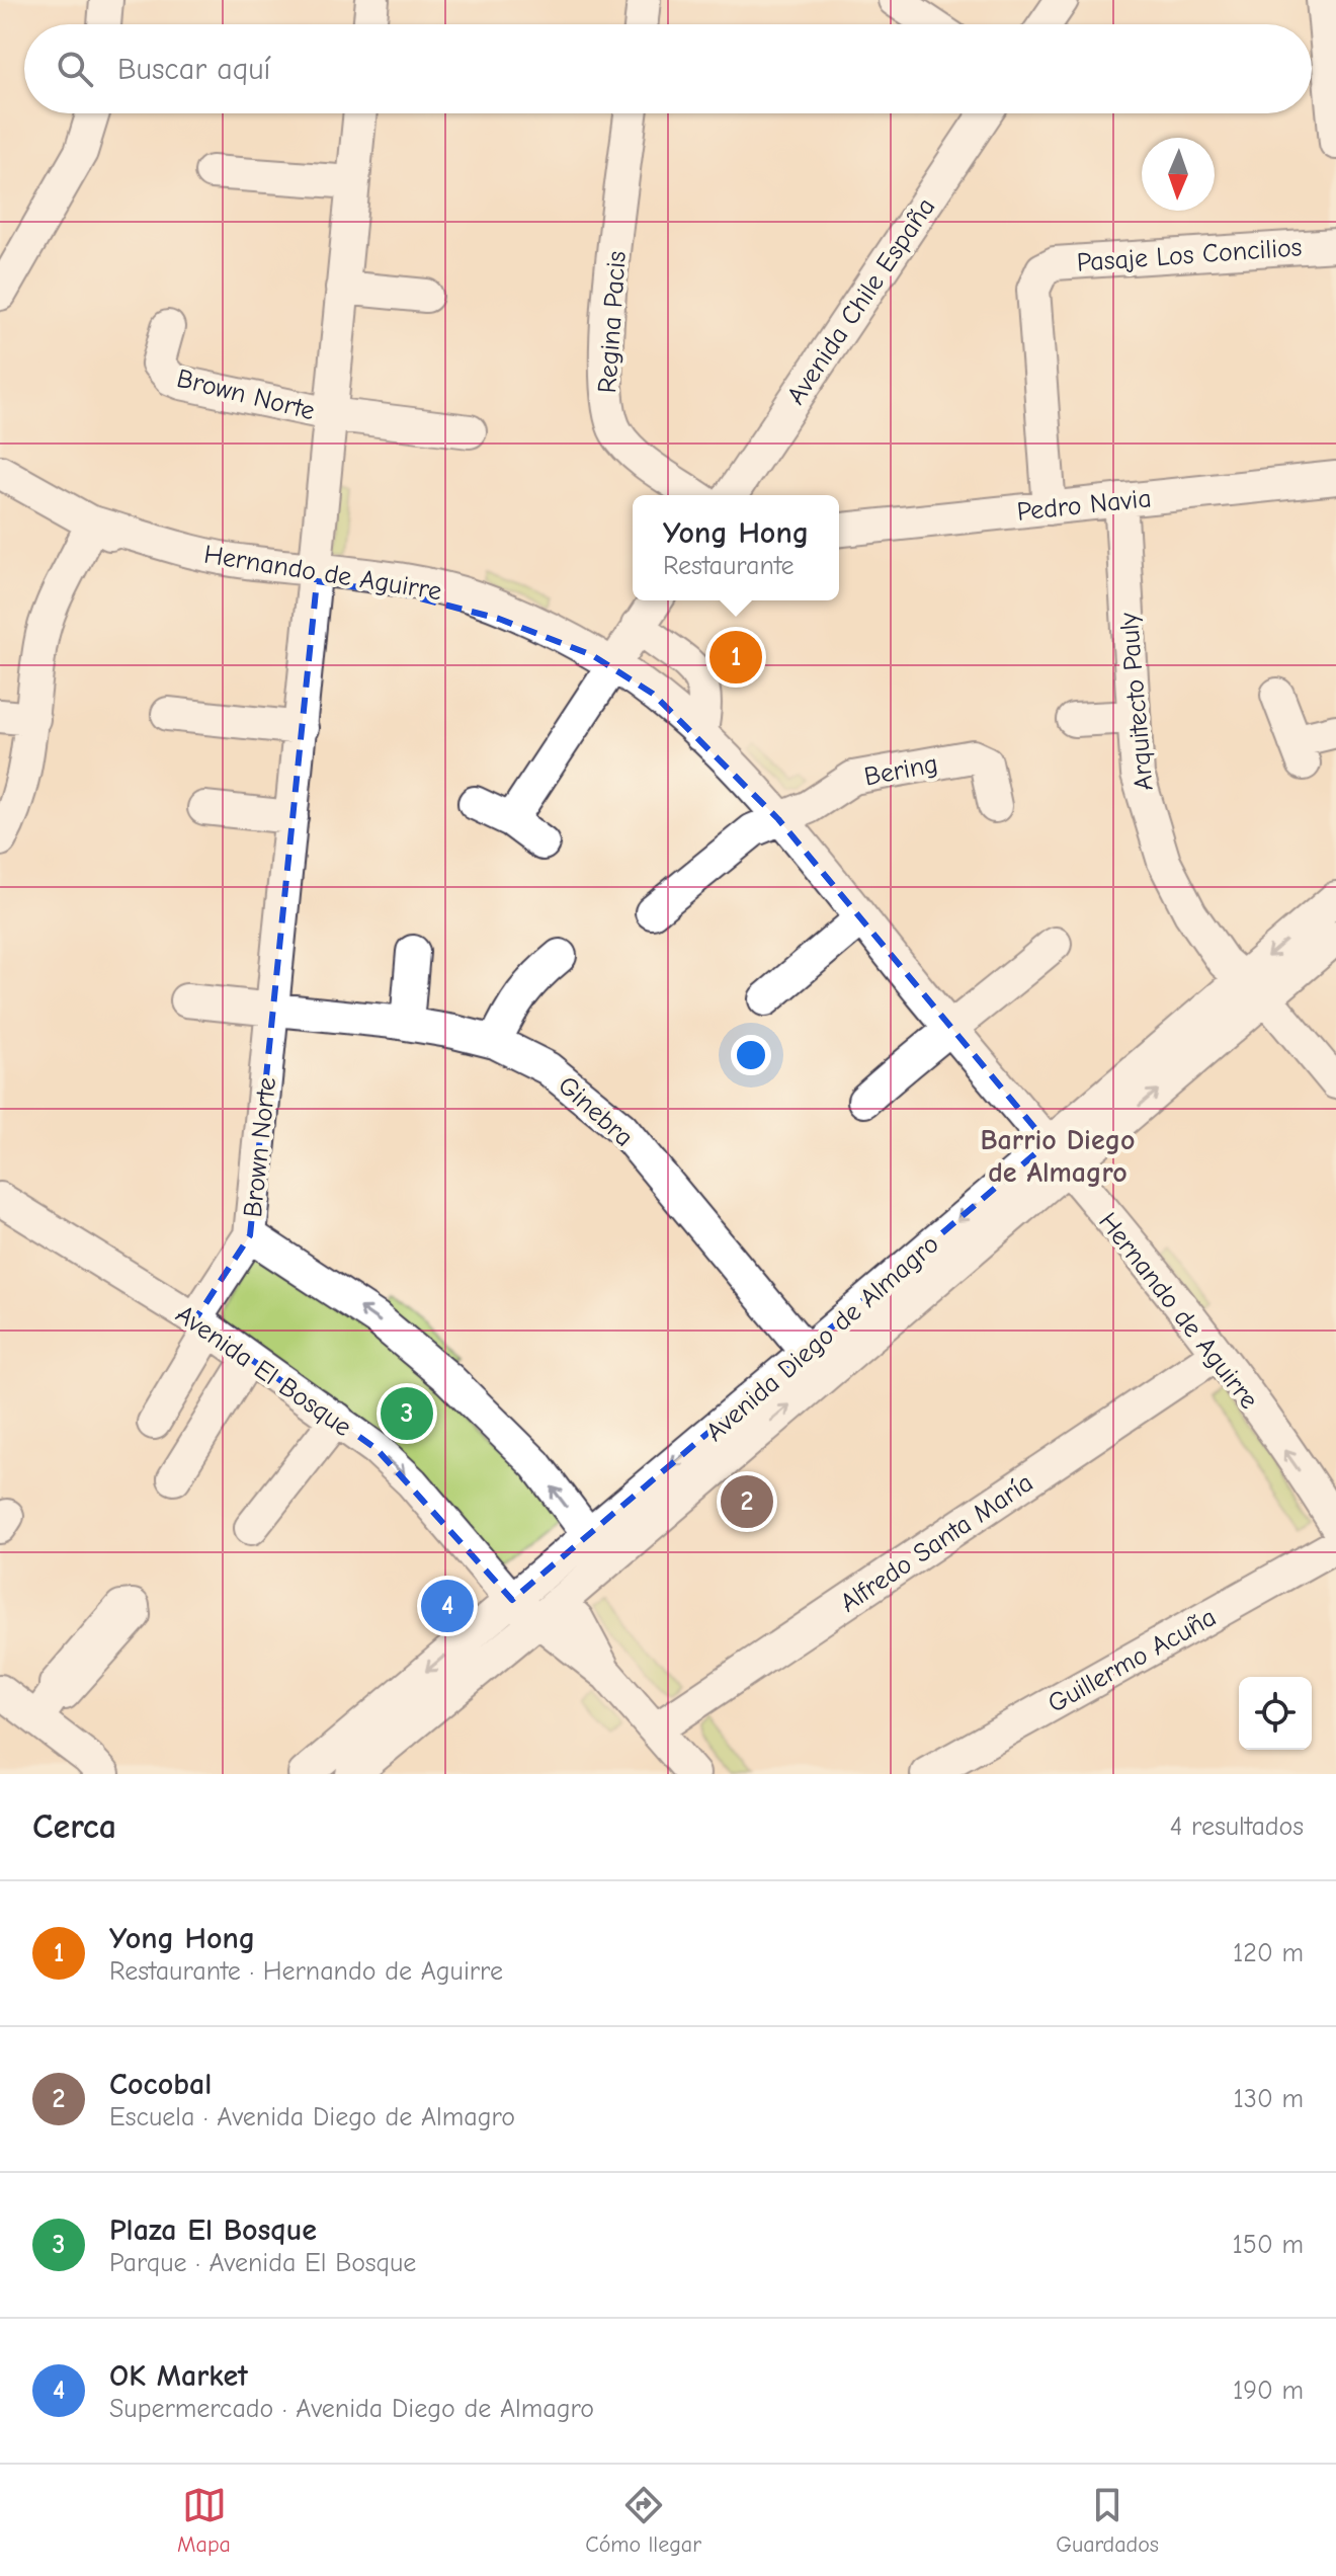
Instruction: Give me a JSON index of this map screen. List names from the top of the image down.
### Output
{
  "streets": {
    "street": [
      "Pasaje Los Concilios",
      "Avenida Chile España",
      "Regina Pacis",
      "Brown Norte",
      "Pedro Navia",
      "Hernando de Aguirre",
      "Arquitecto Pauly",
      "Bering",
      "Ginebra",
      "Avenida Diego de Almagro",
      "Avenida El Bosque",
      "Alfredo Santa María",
      "Guillermo Acuña"
    ]
  },
  "crossings": [
    ["Pasaje Los Concilios", "Pedro Navia"],
    ["Brown Norte", "Hernando de Aguirre"],
    ["Brown Norte", "Ginebra"],
    ["Brown Norte", "Avenida El Bosque"],
    ["Pedro Navia", "Arquitecto Pauly"],
    ["Hernando de Aguirre", "Bering"],
    ["Hernando de Aguirre", "Avenida Diego de Almagro"],
    ["Hernando de Aguirre", "Alfredo Santa María"],
    ["Arquitecto Pauly", "Avenida Diego de Almagro"],
    ["Ginebra", "Avenida Diego de Almagro"],
    ["Avenida Diego de Almagro", "Avenida El Bosque"],
    ["Avenida El Bosque", "Alfredo Santa María"]
  ],
  "districts": ["Barrio Diego de Almagro"],
  "north": "bottom",
  "page": {
    "search": "Buscar aquí",
    "popup": ["Yong Hong", "Restaurante"],
    "pins": [
      "1",
      "3",
      "2",
      "4"
    ],
    "heading": ["Cerca", "4 resultados"],
    "list": [
      {
        "mark": "1",
        "name": "Yong Hong",
        "note": "Restaurante · Hernando de Aguirre",
        "value": "120 m"
      },
      {
        "mark": "2",
        "name": "Cocobal",
        "note": "Escuela · Avenida Diego de Almagro",
        "value": "130 m"
      },
      {
        "mark": "3",
        "name": "Plaza El Bosque",
        "note": "Parque · Avenida El Bosque",
        "value": "150 m"
      },
      {
        "mark": "4",
        "name": "OK Market",
        "note": "Supermercado · Avenida Diego de Almagro",
        "value": "190 m"
      }
    ],
    "nav": ["Mapa", "Cómo llegar", "Guardados"]
  }
}
